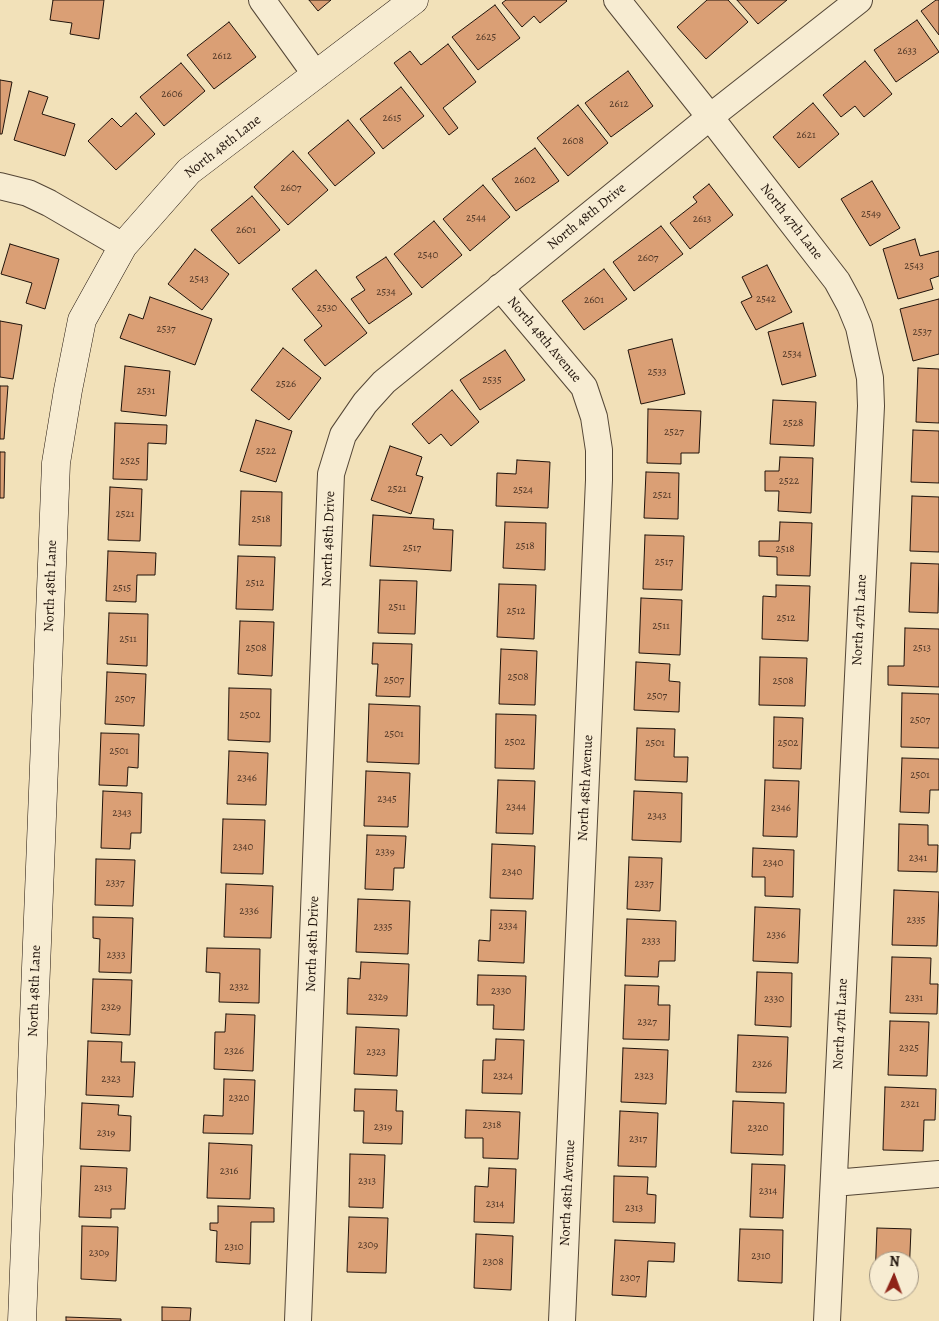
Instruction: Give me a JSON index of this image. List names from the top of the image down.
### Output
{
  "streets": {
    "street": [
      "North 48th Lane",
      "North 48th Drive",
      "North 47th Lane",
      "North 48th Avenue"
    ]
  },
  "crossings": [
    ["North 48th Drive", "North 47th Lane"],
    ["North 48th Drive", "North 48th Avenue"]
  ],
  "house_numbers": [
    "2625",
    "2633",
    "2612",
    "2606",
    "2612",
    "2615",
    "2621",
    "2608",
    "2602",
    "2607",
    "2549",
    "2544",
    "2613",
    "2601",
    "2540",
    "2607",
    "2543",
    "2543",
    "2534",
    "2542",
    "2601",
    "2530",
    "2537",
    "2537",
    "2534",
    "2533",
    "2535",
    "2526",
    "2531",
    "2528",
    "2527",
    "2522",
    "2525",
    "2522",
    "2521",
    "2524",
    "2521",
    "2521",
    "2518",
    "2518",
    "2517",
    "2518",
    "2517",
    "2512",
    "2515",
    "2511",
    "2512",
    "2512",
    "2511",
    "2511",
    "2508",
    "2513",
    "2508",
    "2507",
    "2508",
    "2507",
    "2507",
    "2502",
    "2507",
    "2501",
    "2502",
    "2501",
    "2502",
    "2501",
    "2501",
    "2346",
    "2345",
    "2344",
    "2346",
    "2343",
    "2343",
    "2340",
    "2339",
    "2341",
    "2340",
    "2340",
    "2337",
    "2337",
    "2336",
    "2335",
    "2334",
    "2335",
    "2336",
    "2333",
    "2333",
    "2332",
    "2330",
    "2329",
    "2331",
    "2330",
    "2329",
    "2327",
    "2325",
    "2326",
    "2323",
    "2326",
    "2324",
    "2323",
    "2323",
    "2320",
    "2321",
    "2318",
    "2319",
    "2320",
    "2319",
    "2317",
    "2316",
    "2313",
    "2313",
    "2314",
    "2314",
    "2313",
    "2309",
    "2310",
    "2309",
    "2310",
    "2308",
    "2307"
  ],
  "north": "top"
}
